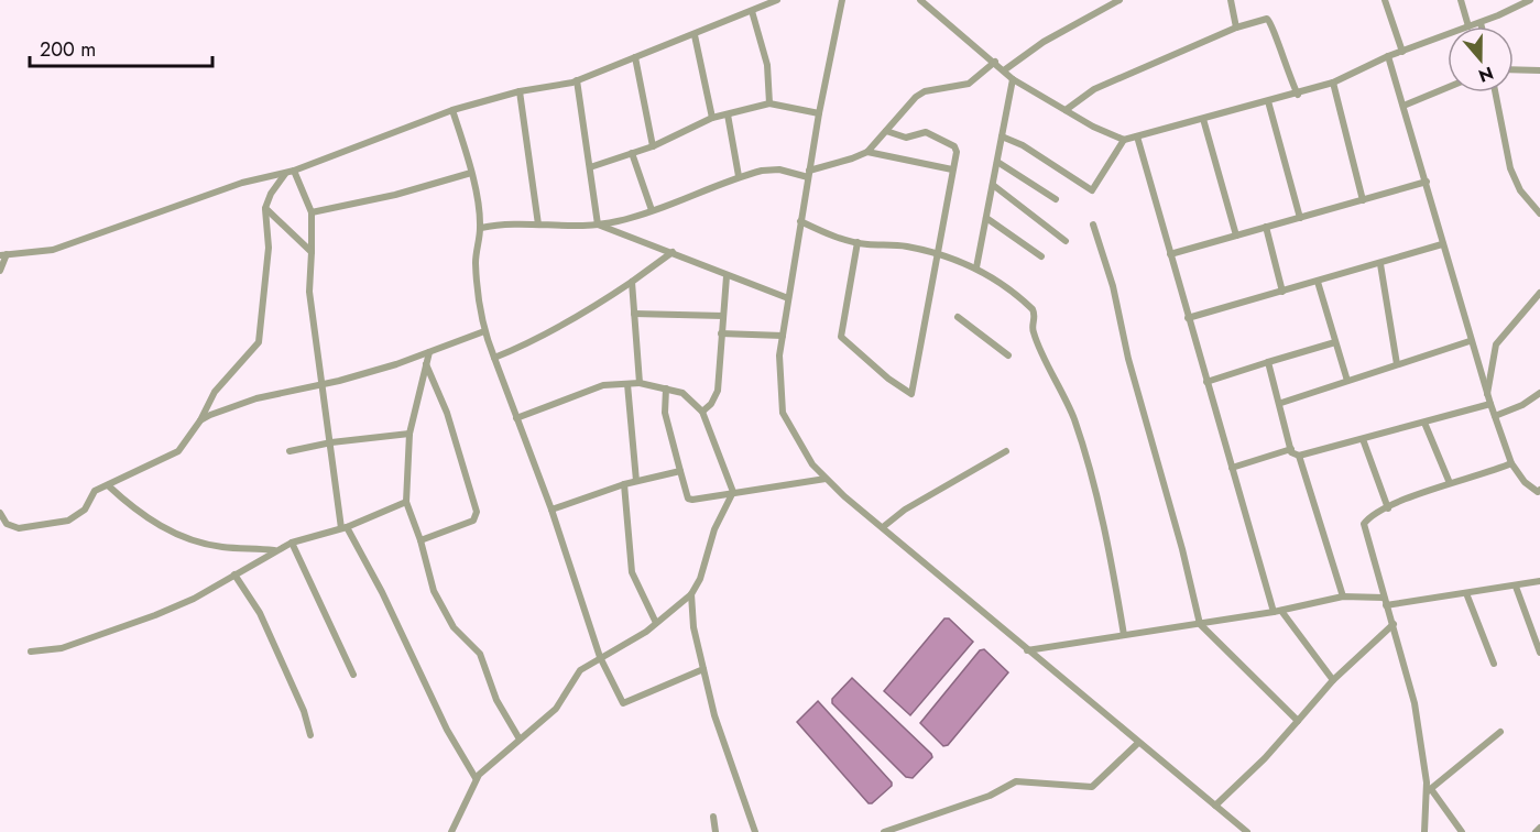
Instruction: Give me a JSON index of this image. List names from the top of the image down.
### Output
{
  "scale_bar": "200 m",
  "north": "bottom"
}
